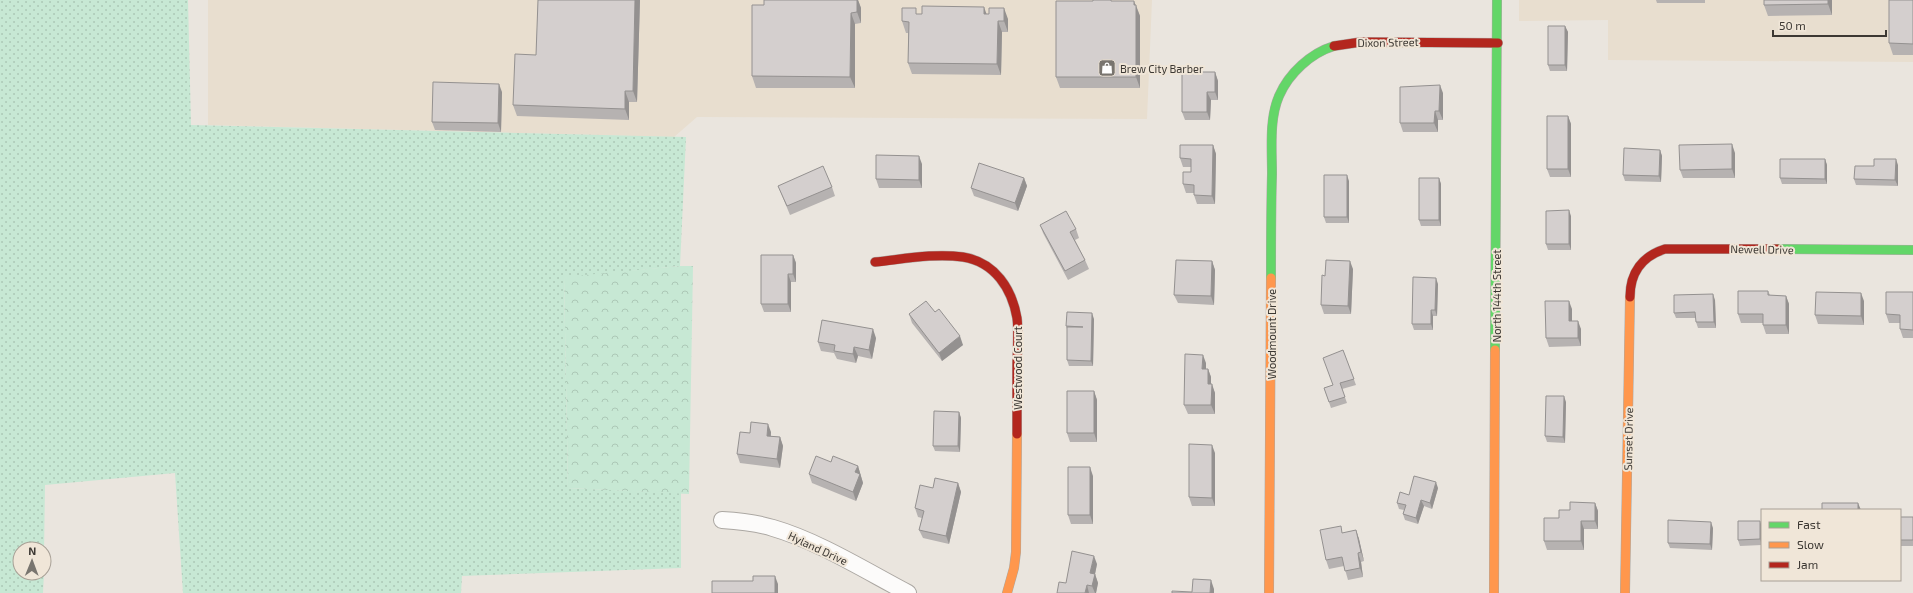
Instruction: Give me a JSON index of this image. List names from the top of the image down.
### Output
{
  "streets": {
    "street": [
      "Dixon Street",
      "Newell Drive",
      "North 144th Street",
      "Woodmount Drive",
      "Westwood Court",
      "Sunset Drive",
      "Hyland Drive"
    ]
  },
  "crossings": [
    ["Dixon Street", "North 144th Street"],
    ["Dixon Street", "Woodmount Drive"],
    ["Newell Drive", "Sunset Drive"]
  ],
  "places": {
    "shop": ["Brew City Barber"]
  },
  "legend": ["Fast", "Slow", "Jam"],
  "scale_bar": "50 m",
  "north": "top"
}
